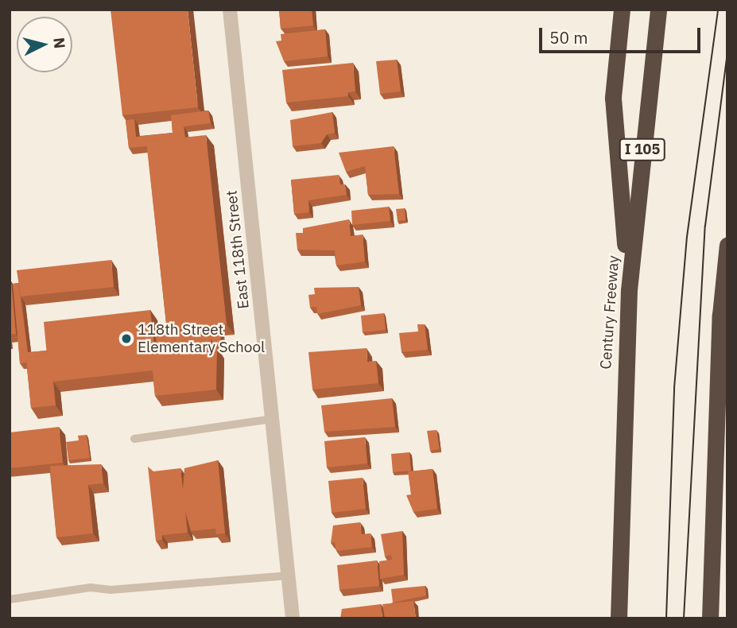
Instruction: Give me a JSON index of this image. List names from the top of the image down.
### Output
{
  "streets": {
    "highway": ["I 105", "Century Freeway"],
    "street": ["East 118th Street"]
  },
  "places": ["118th Street Elementary School"],
  "scale_bar": "50 m",
  "north": "right"
}
